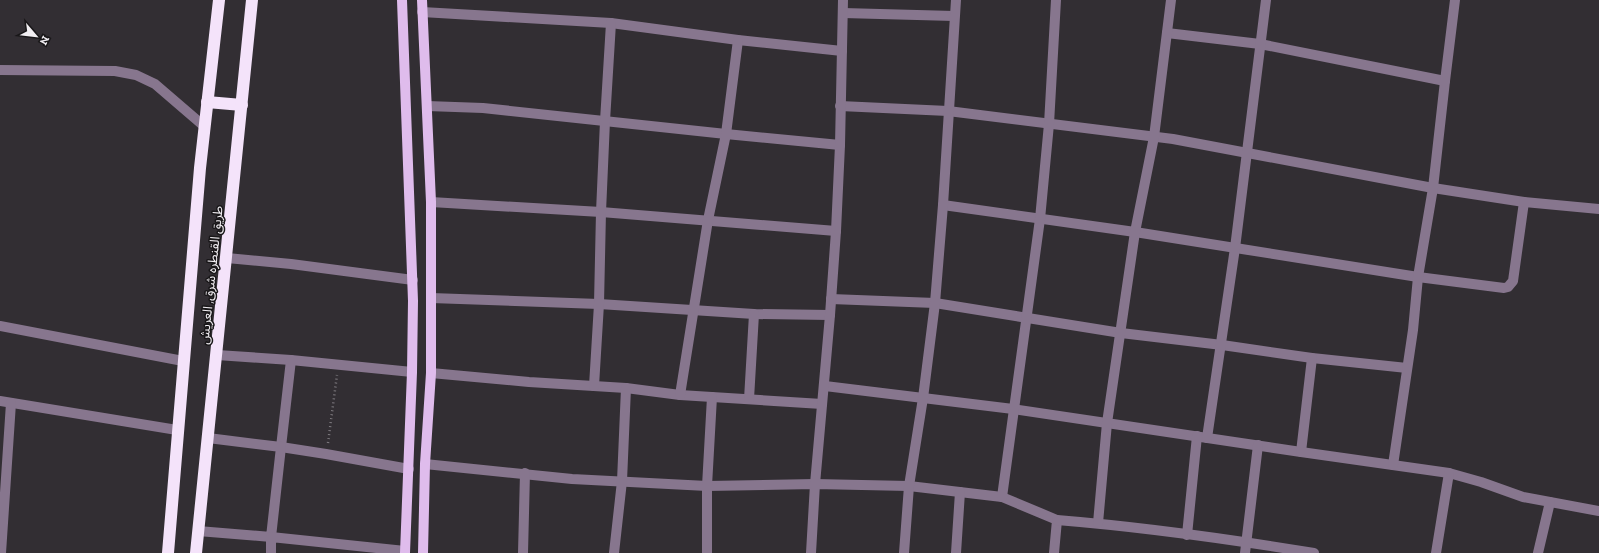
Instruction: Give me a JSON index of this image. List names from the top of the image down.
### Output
{
  "streets": {
    "highway": ["طريق القنطره شرق, العريش"]
  },
  "north": "bottom right"
}
